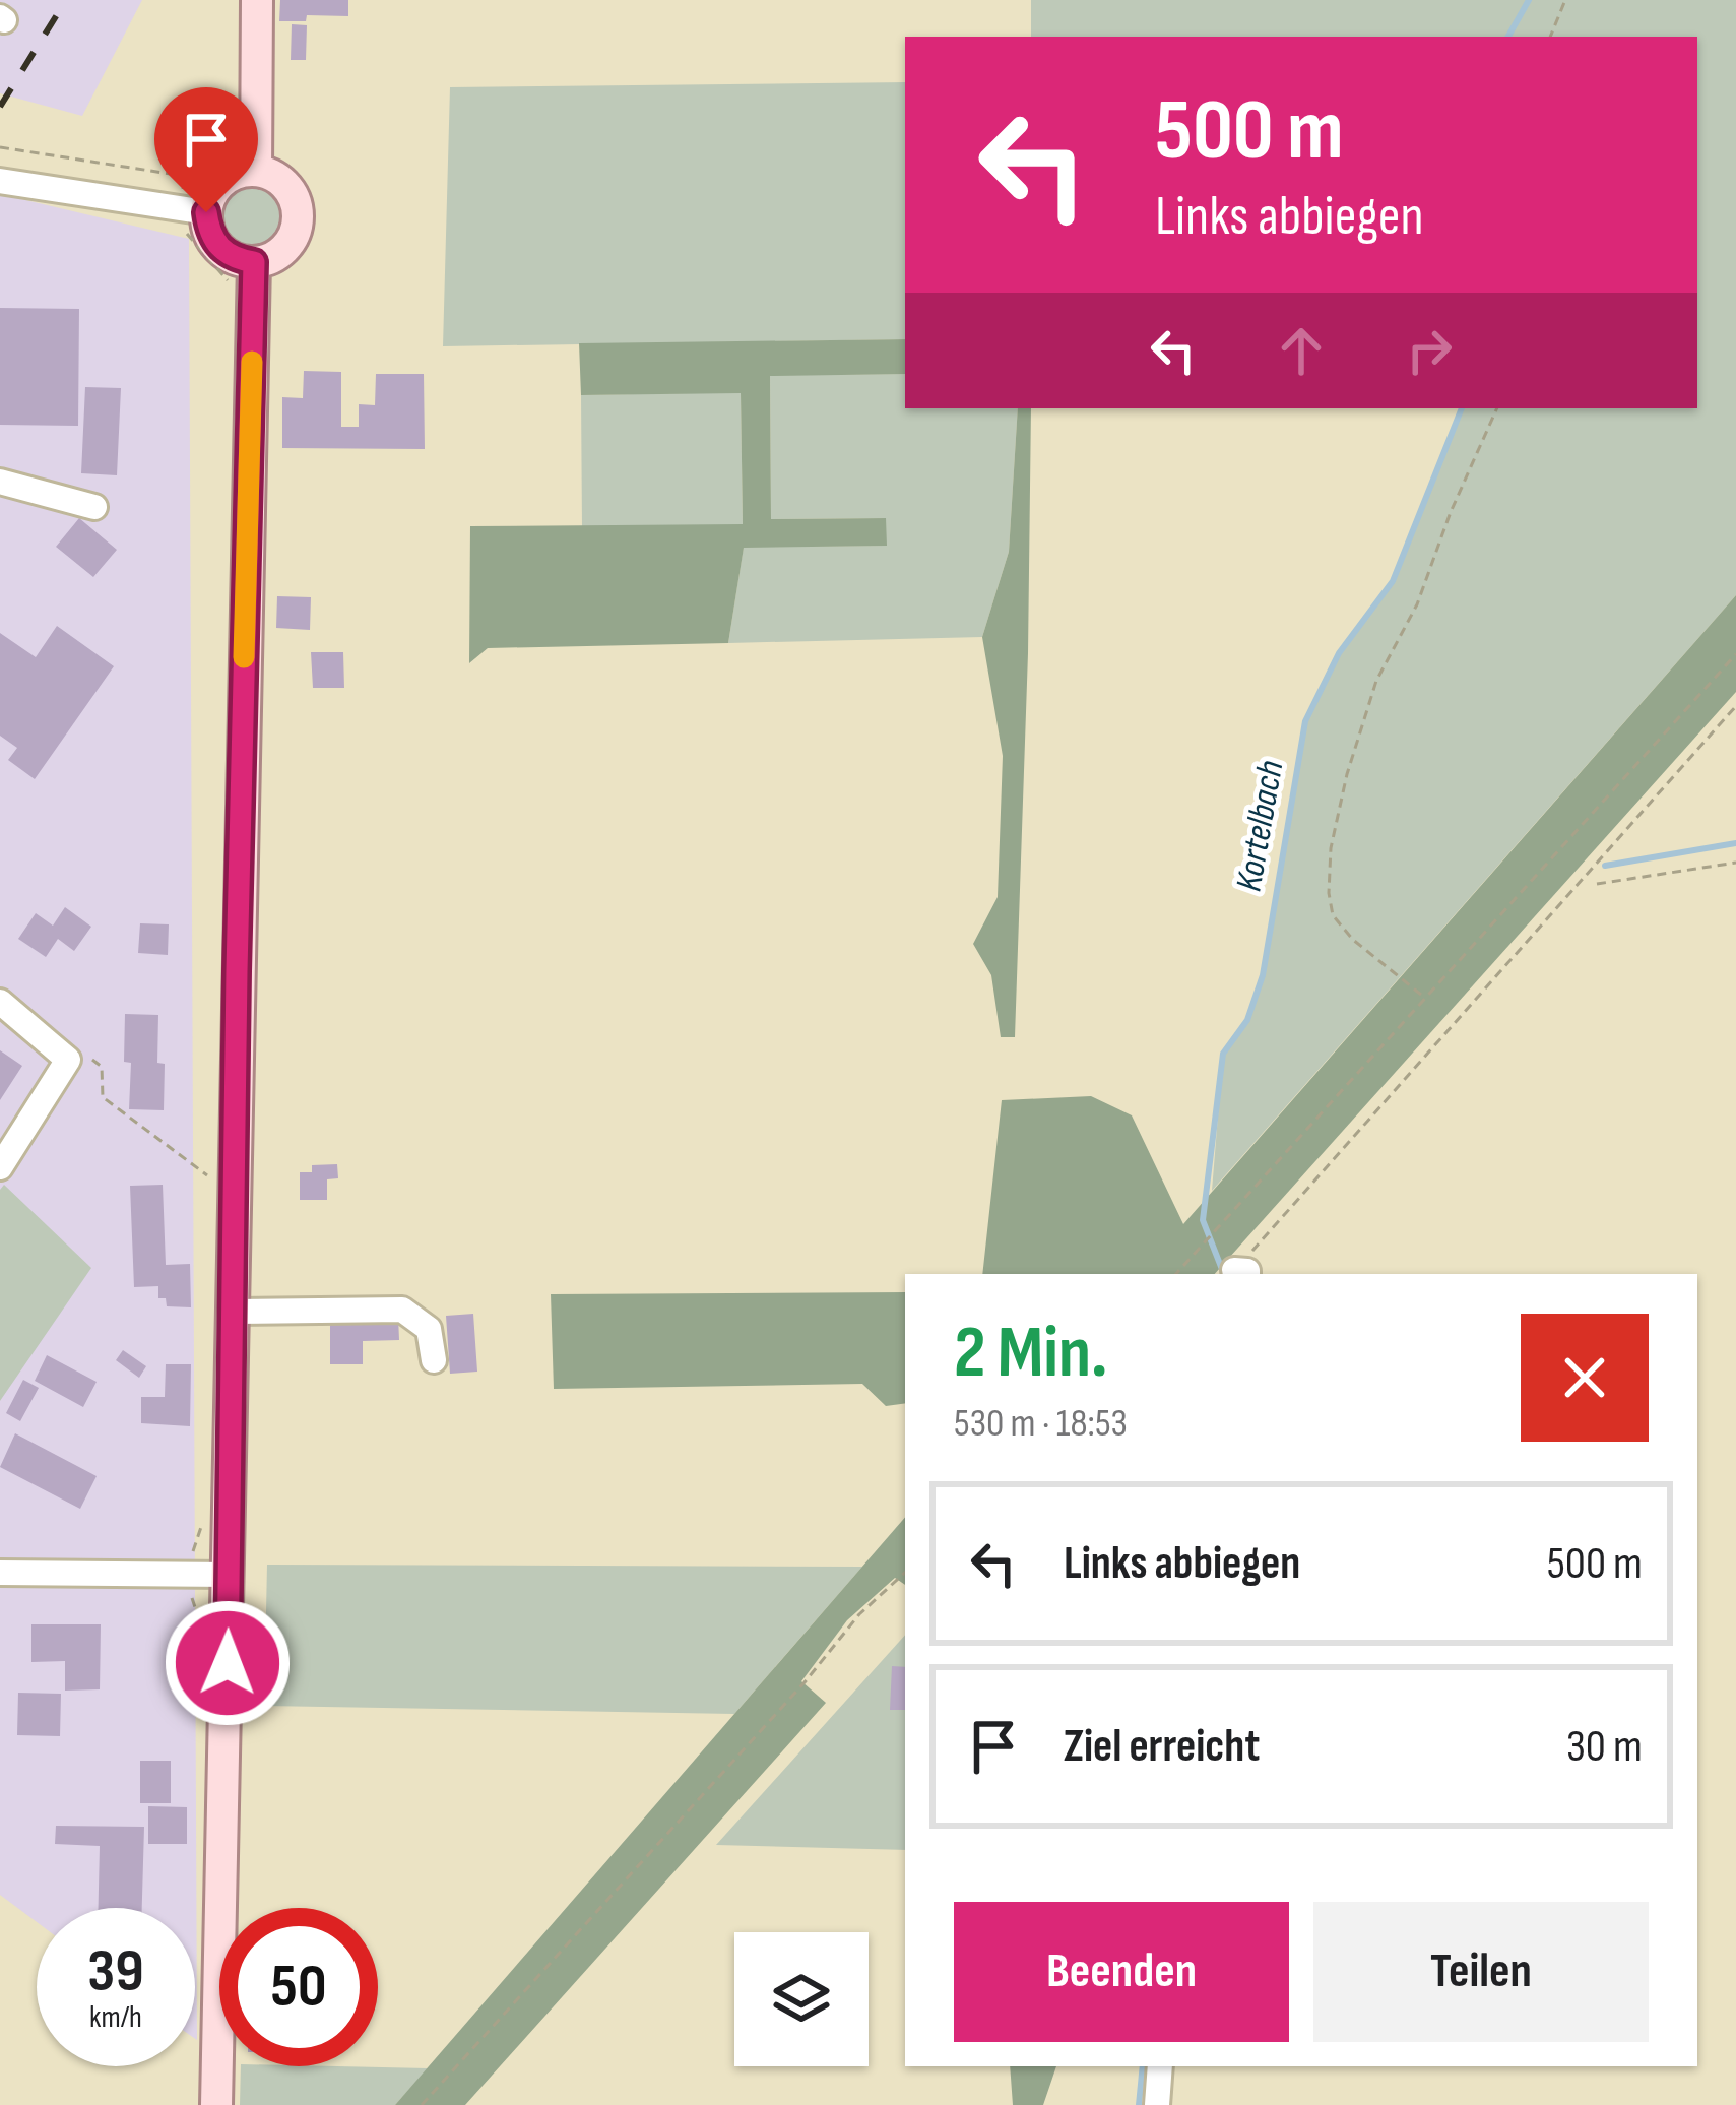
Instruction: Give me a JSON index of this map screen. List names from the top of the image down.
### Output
{
  "water": ["Kortelbach"],
  "page": {
    "turn": ["500 m", "Links abbiegen"],
    "heading": ["2 Min.", "530 m · 18:53"],
    "list": [
      {
        "name": "Links abbiegen",
        "value": "500 m"
      },
      {
        "name": "Ziel erreicht",
        "value": "30 m"
      }
    ],
    "buttons": ["Beenden", "Teilen"],
    "speed": "39 km/h",
    "limit": "50"
  }
}
